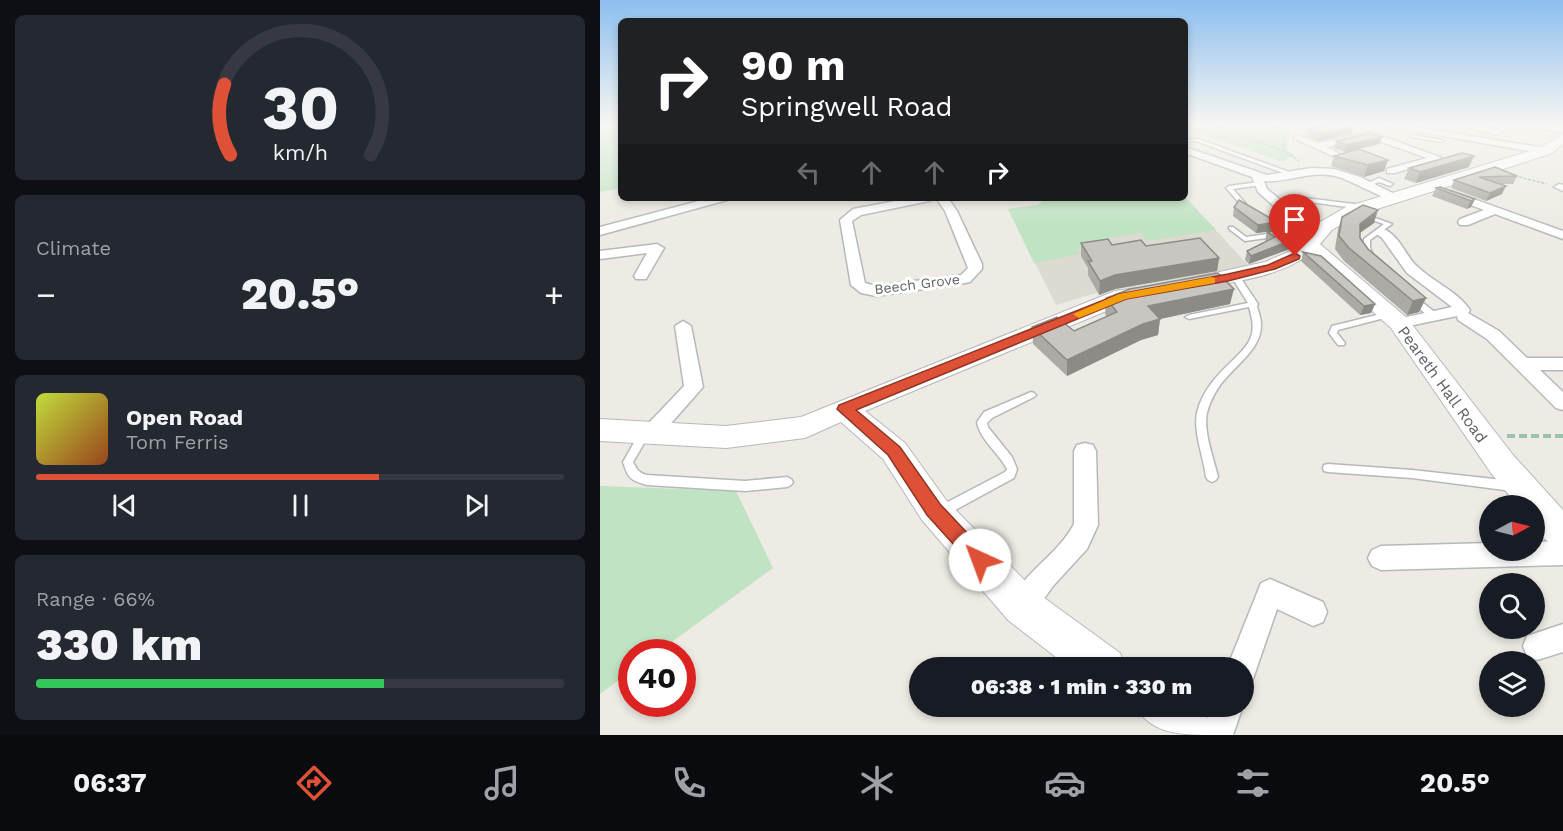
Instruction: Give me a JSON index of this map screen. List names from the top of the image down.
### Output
{
  "streets": {
    "main road": ["Peareth Hall Road"],
    "street": ["Beech Grove"]
  },
  "north": "right",
  "page": {
    "turn": ["90 m", "Springwell Road"],
    "tile": [
      "Climate",
      ["Range · 66%", "330 km"]
    ],
    "heat": ["−", "20.5°", "+"],
    "song": ["Open Road", "Tom Ferris"],
    "limit": "40",
    "trip": "06:38 · 1 min · 330 m",
    "tabs": ["06:37", "20.5°"],
    "gauge": ["30", "km/h"]
  }
}
